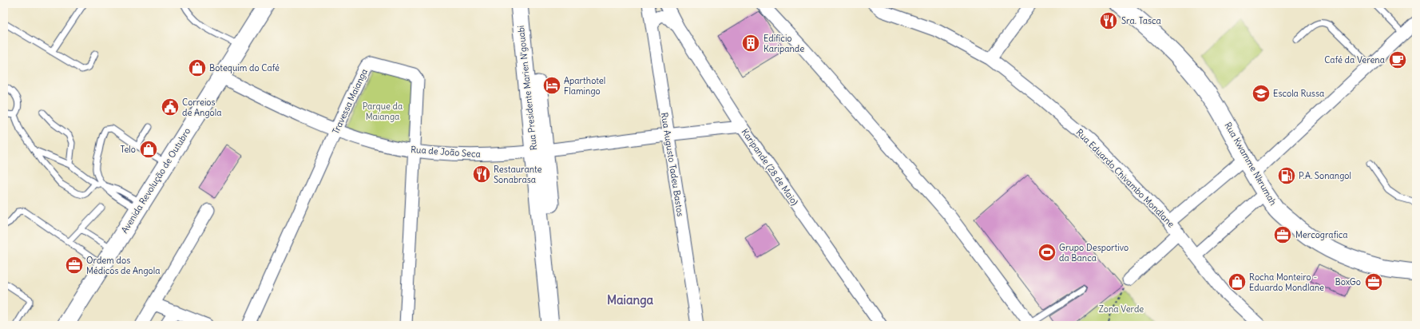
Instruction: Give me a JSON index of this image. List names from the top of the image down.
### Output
{
  "streets": {
    "street": [
      "Rua Presidente Marien N'gouabi",
      "Travessa Maianga",
      "Rua de João Seca",
      "Rua Kwamme Nkrumah",
      "Rua Augusto Tadeu Bastos",
      "Karipande (28 de Maio)",
      "Rua Eduardo Chivambo Mondlane",
      "Avenida Revolução de Outubro"
    ]
  },
  "crossings": [
    ["Rua Presidente Marien N'gouabi", "Rua de João Seca"],
    ["Travessa Maianga", "Rua de João Seca"],
    ["Rua de João Seca", "Rua Augusto Tadeu Bastos"],
    ["Rua de João Seca", "Karipande (28 de Maio)"],
    ["Rua de João Seca", "Avenida Revolução de Outubro"]
  ],
  "districts": ["Maianga"],
  "parks": ["Parque da Maianga", "Zona Verde"],
  "places": {
    "restaurant": ["Sra. Tasca", "Restaurante Sonabrasa"],
    "building": ["Edifício Karipande"],
    "cafe": ["Café da Verena"],
    "shop": ["Botequim do Café", "Telo", "Rocha Monteiro - Eduardo Mondlane"],
    "hotel": ["Aparthotel Flamingo"],
    "school or university": ["Escola Russa"],
    "public building": ["Correios de Angola"],
    "fuel station": ["P.A. Sonangol"],
    "office": ["Mercografica", "Ordem dos Médicos de Angola", "BoxGo"],
    "sports": ["Grupo Desportivo da Banca"]
  }
}
